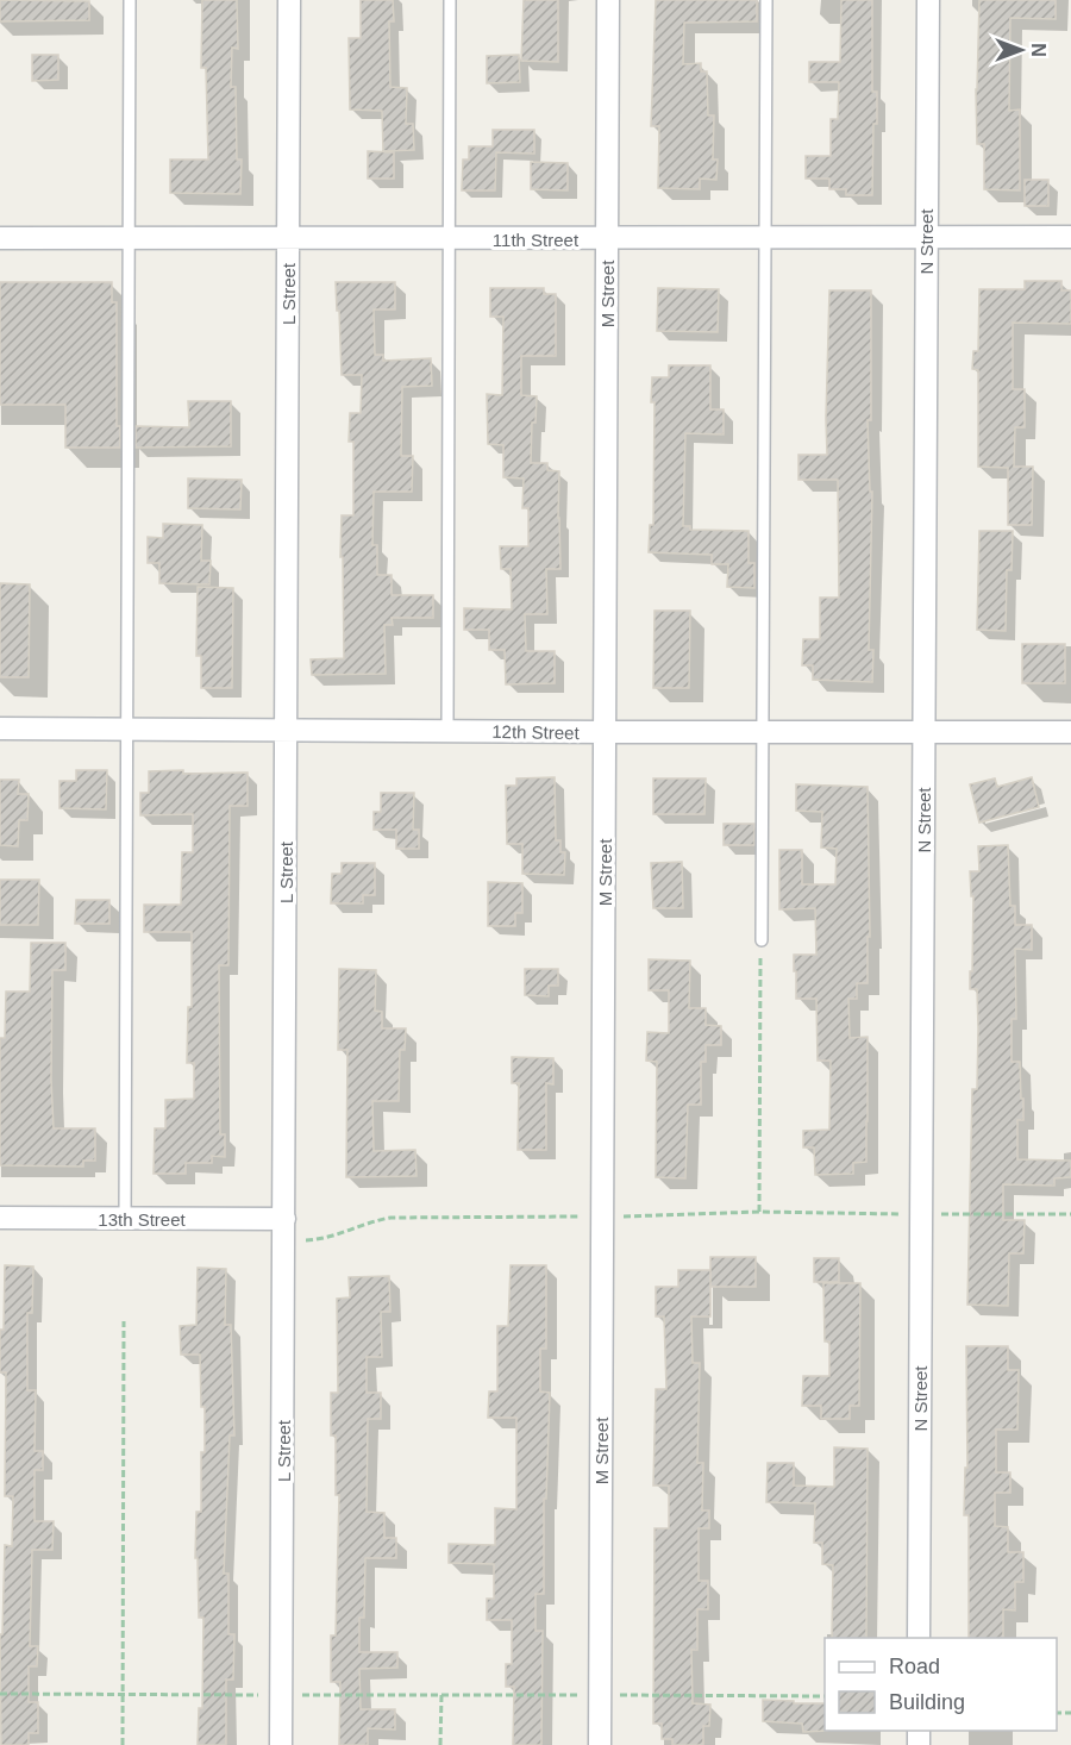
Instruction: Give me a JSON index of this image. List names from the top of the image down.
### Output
{
  "streets": {
    "street": [
      "11th Street",
      "N Street",
      "L Street",
      "M Street",
      "12th Street",
      "13th Street"
    ]
  },
  "crossings": [
    ["11th Street", "N Street"],
    ["11th Street", "L Street"],
    ["11th Street", "M Street"],
    ["N Street", "12th Street"],
    ["L Street", "12th Street"],
    ["L Street", "13th Street"],
    ["M Street", "12th Street"]
  ],
  "legend": ["Road", "Building"],
  "north": "right"
}
